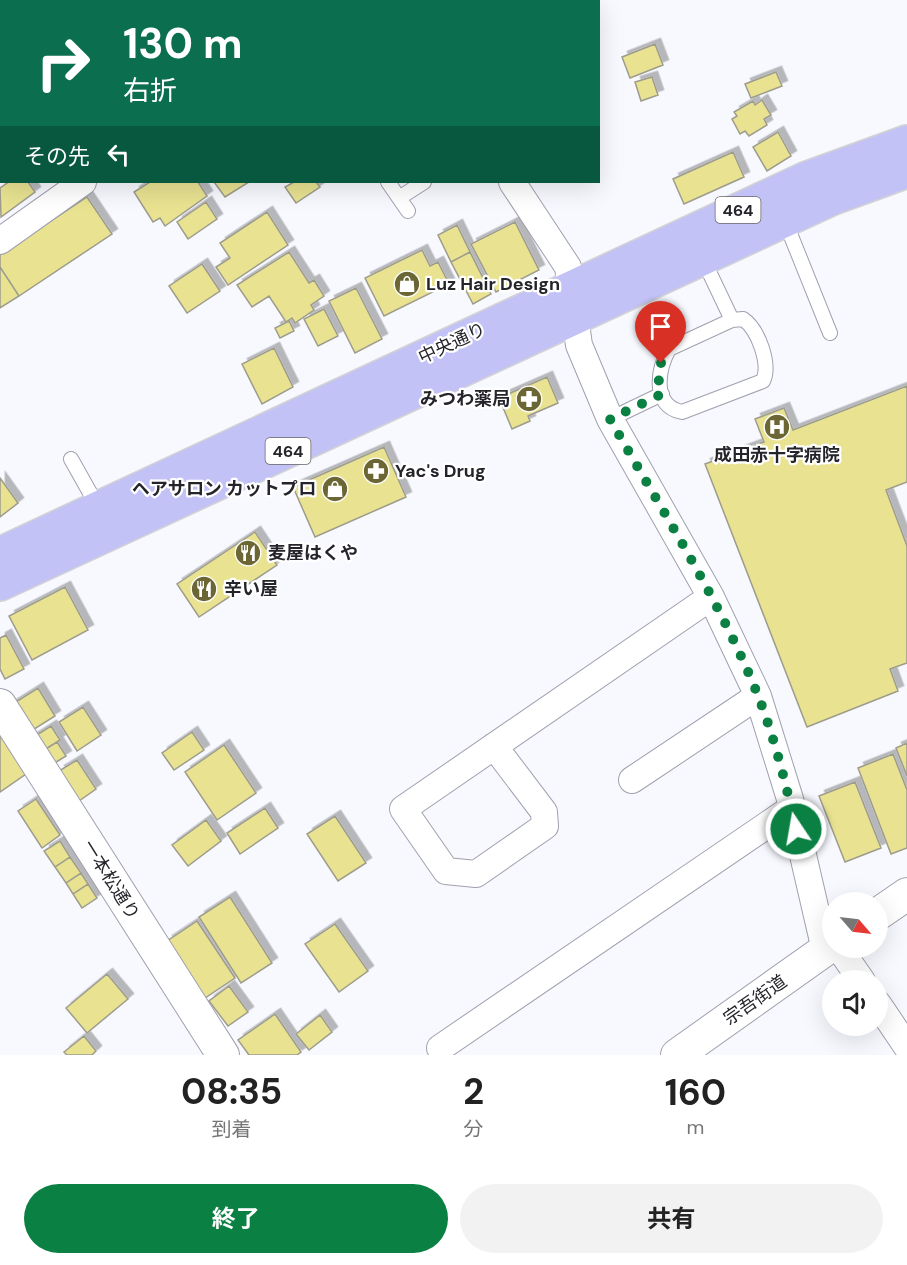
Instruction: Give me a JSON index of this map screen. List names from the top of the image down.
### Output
{
  "streets": {
    "highway": ["464", "中央通り"],
    "street": ["一本松通り", "宗吾街道"]
  },
  "places": {
    "shop": ["Luz Hair Design", "ヘアサロン カットプロ"],
    "pharmacy": ["みつわ薬局", "Yac's Drug"],
    "hospital": ["成田赤十字病院"],
    "restaurant": ["麦屋はくや", "辛い屋"]
  },
  "north": "bottom right",
  "page": {
    "turn": ["130 m", "右折"],
    "then": "その先",
    "eta": [
      "08:35",
      "到着",
      "2",
      "分",
      "160",
      "m"
    ],
    "buttons": ["終了", "共有"]
  }
}
